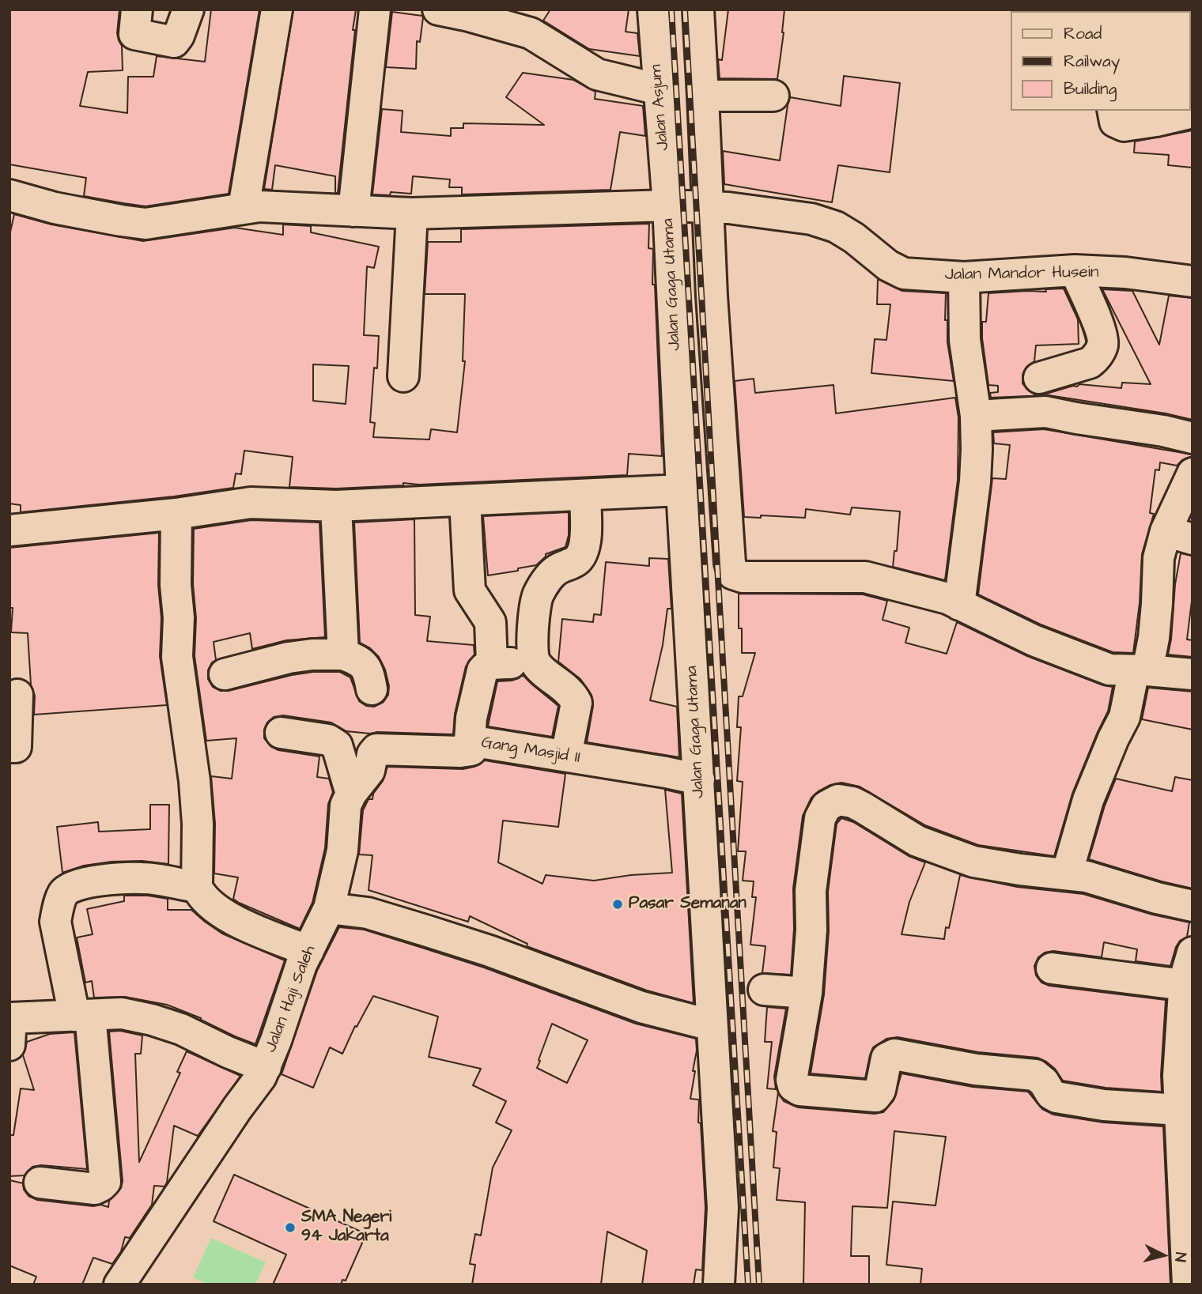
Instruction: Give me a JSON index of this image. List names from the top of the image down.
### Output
{
  "streets": {
    "street": [
      "Jalan Asjum",
      "Jalan Mandor Husein",
      "Jalan Gaga Utama",
      "Gang Masjid II",
      "Jalan Haji Saleh"
    ]
  },
  "crossings": [
    ["Jalan Asjum", "Jalan Mandor Husein"],
    ["Jalan Asjum", "Jalan Gaga Utama"],
    ["Jalan Mandor Husein", "Jalan Gaga Utama"],
    ["Jalan Gaga Utama", "Gang Masjid II"],
    ["Gang Masjid II", "Jalan Haji Saleh"]
  ],
  "places": ["Pasar Semanan", "SMA Negeri 94 Jakarta"],
  "legend": ["Road", "Railway", "Building"],
  "north": "right"
}
